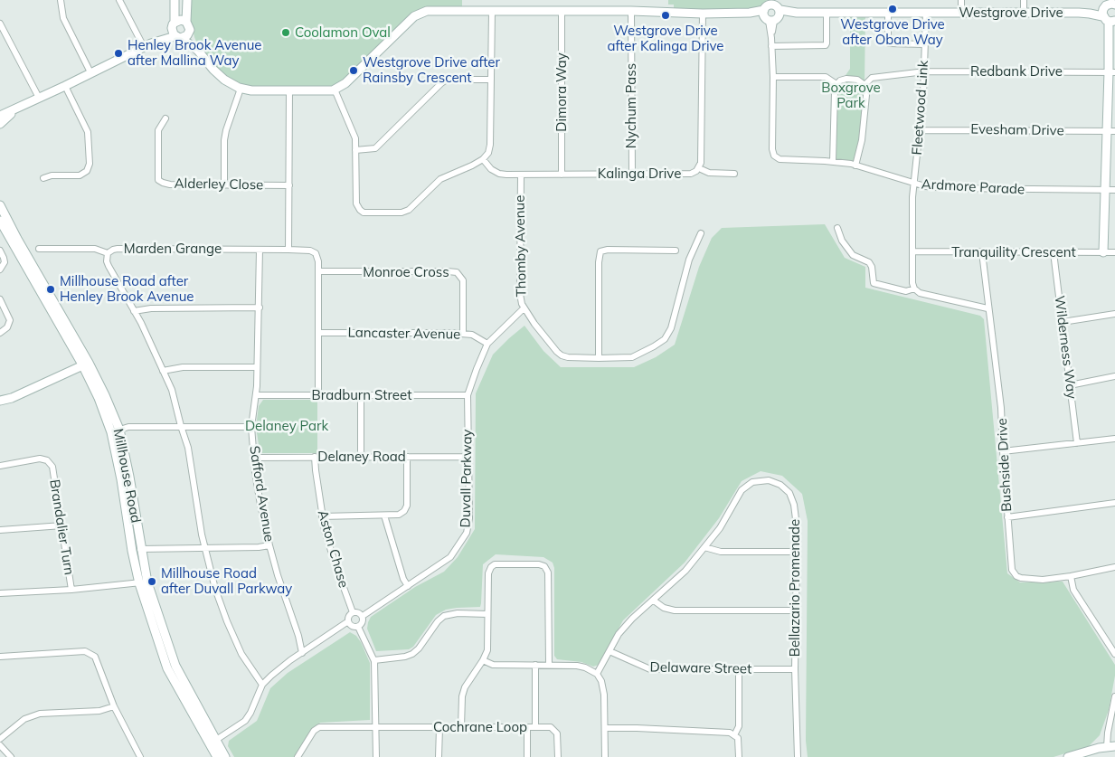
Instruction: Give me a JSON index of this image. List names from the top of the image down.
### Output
{
  "streets": {
    "street": [
      "Westgrove Drive",
      "Redbank Drive",
      "Dimora Way",
      "Nychum Pass",
      "Fleetwood Link",
      "Evesham Drive",
      "Kalinga Drive",
      "Alderley Close",
      "Ardmore Parade",
      "Thomby Avenue",
      "Marden Grange",
      "Tranquility Crescent",
      "Monroe Cross",
      "Lancaster Avenue",
      "Wilderness Way",
      "Bradburn Street",
      "Delaney Road",
      "Bushside Drive",
      "Millhouse Road",
      "Duvall Parkway",
      "Safford Avenue",
      "Brandalier Turn",
      "Aston Chase",
      "Bellazario Promenade",
      "Delaware Street",
      "Cochrane Loop"
    ]
  },
  "crossings": [
    ["Westgrove Drive", "Dimora Way"],
    ["Westgrove Drive", "Nychum Pass"],
    ["Westgrove Drive", "Fleetwood Link"],
    ["Westgrove Drive", "Kalinga Drive"],
    ["Westgrove Drive", "Ardmore Parade"],
    ["Redbank Drive", "Fleetwood Link"],
    ["Dimora Way", "Kalinga Drive"],
    ["Nychum Pass", "Kalinga Drive"],
    ["Fleetwood Link", "Evesham Drive"],
    ["Fleetwood Link", "Ardmore Parade"],
    ["Fleetwood Link", "Tranquility Crescent"],
    ["Kalinga Drive", "Thomby Avenue"],
    ["Thomby Avenue", "Duvall Parkway"],
    ["Marden Grange", "Monroe Cross"],
    ["Marden Grange", "Lancaster Avenue"],
    ["Marden Grange", "Bradburn Street"],
    ["Marden Grange", "Safford Avenue"],
    ["Tranquility Crescent", "Wilderness Way"],
    ["Tranquility Crescent", "Bushside Drive"],
    ["Monroe Cross", "Lancaster Avenue"],
    ["Lancaster Avenue", "Duvall Parkway"],
    ["Bradburn Street", "Duvall Parkway"],
    ["Bradburn Street", "Safford Avenue"],
    ["Delaney Road", "Duvall Parkway"],
    ["Delaney Road", "Safford Avenue"],
    ["Delaney Road", "Aston Chase"],
    ["Duvall Parkway", "Aston Chase"],
    ["Bellazario Promenade", "Delaware Street"]
  ],
  "parks": ["Boxgrove Park", "Delaney Park"],
  "places": [
    "Westgrove Drive after Oban Way",
    "Westgrove Drive after Kalinga Drive",
    "Coolamon Oval",
    "Henley Brook Avenue after Mallina Way",
    "Westgrove Drive after Rainsby Crescent",
    "Millhouse Road after Henley Brook Avenue",
    "Millhouse Road after Duvall Parkway"
  ]
}
